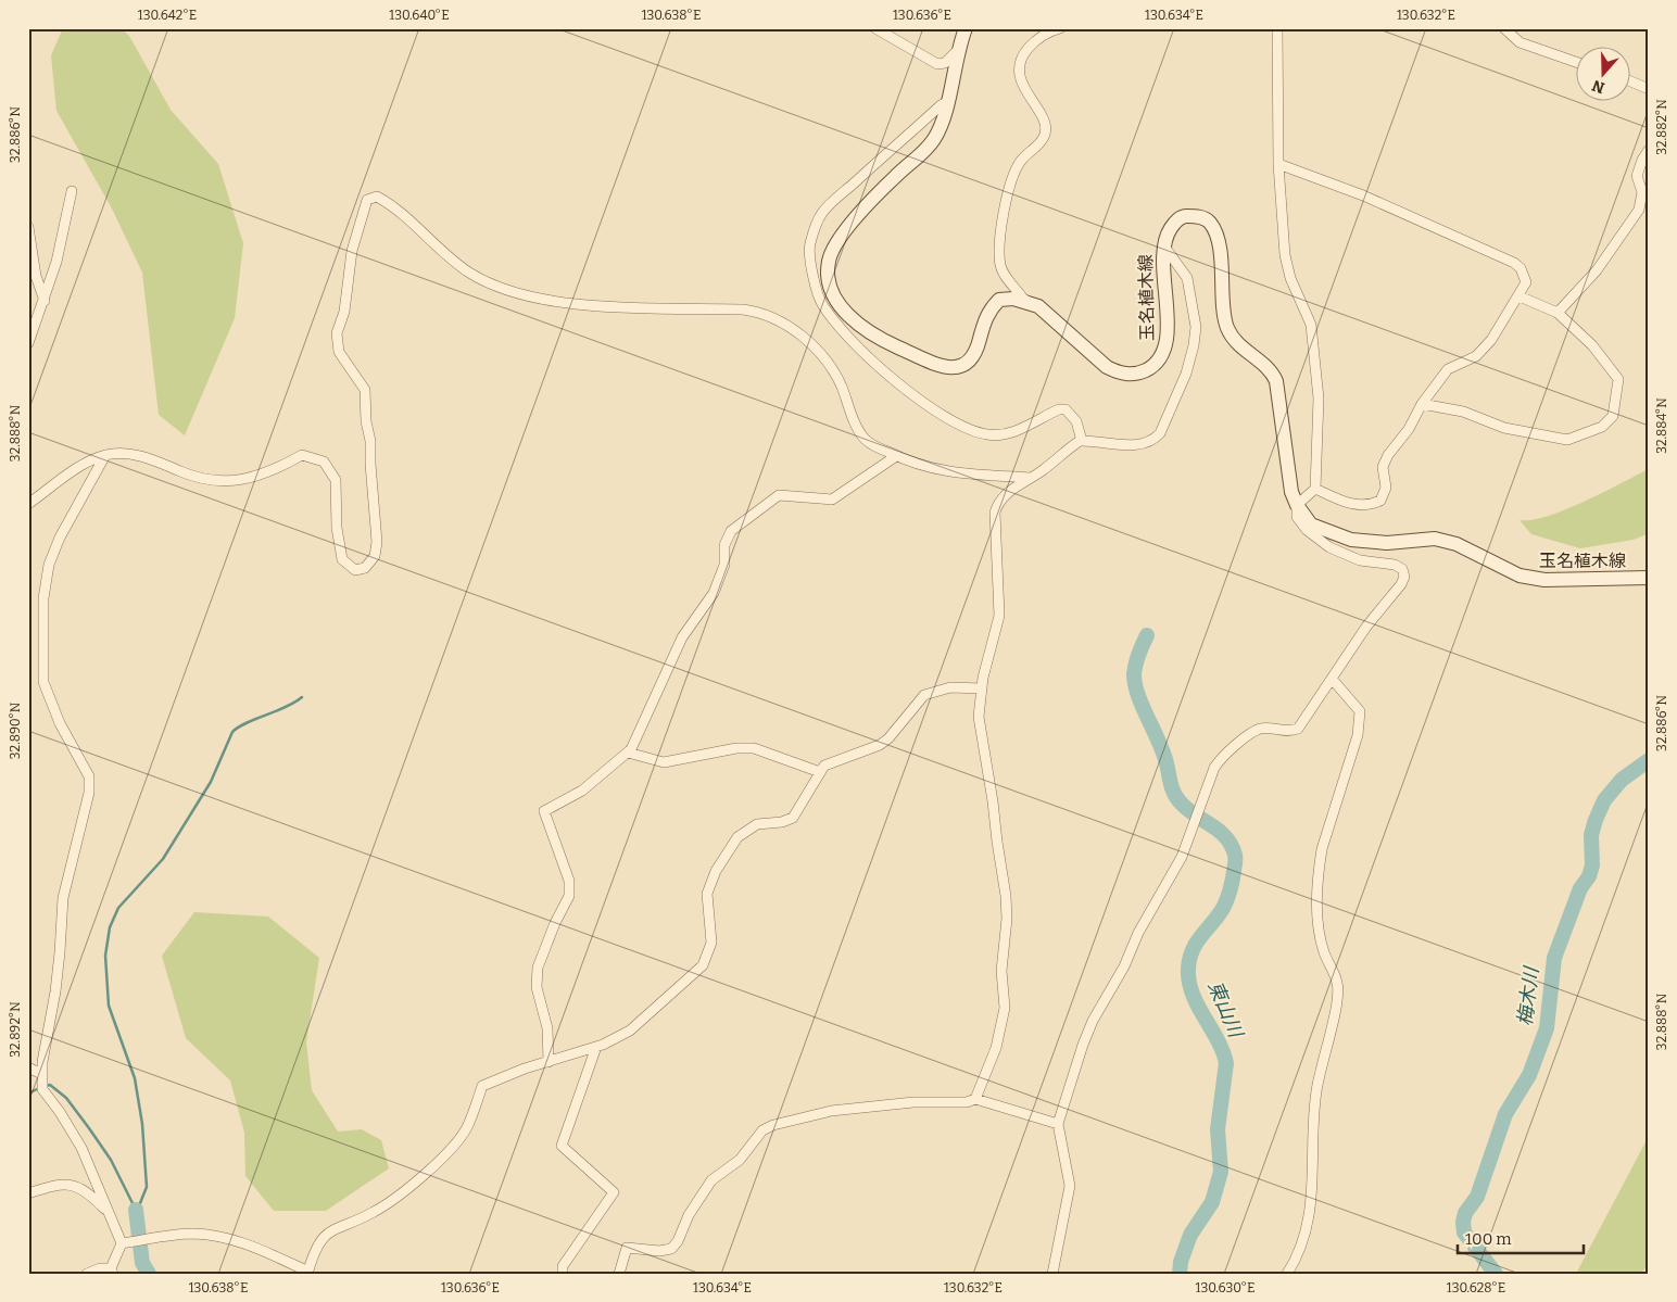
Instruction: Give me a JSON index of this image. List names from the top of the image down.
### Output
{
  "streets": {
    "main road": ["玉名植木線"]
  },
  "water": ["梅木川", "東山川"],
  "scale_bar": "100 m",
  "north": "bottom",
  "coordinates": [
    "130.642°E",
    "130.640°E",
    "130.638°E",
    "130.636°E",
    "130.634°E",
    "130.632°E",
    "32.882°N",
    "32.886°N",
    "32.884°N",
    "32.888°N",
    "32.890°N",
    "32.892°N",
    "130.630°E",
    "130.628°E"
  ]
}
